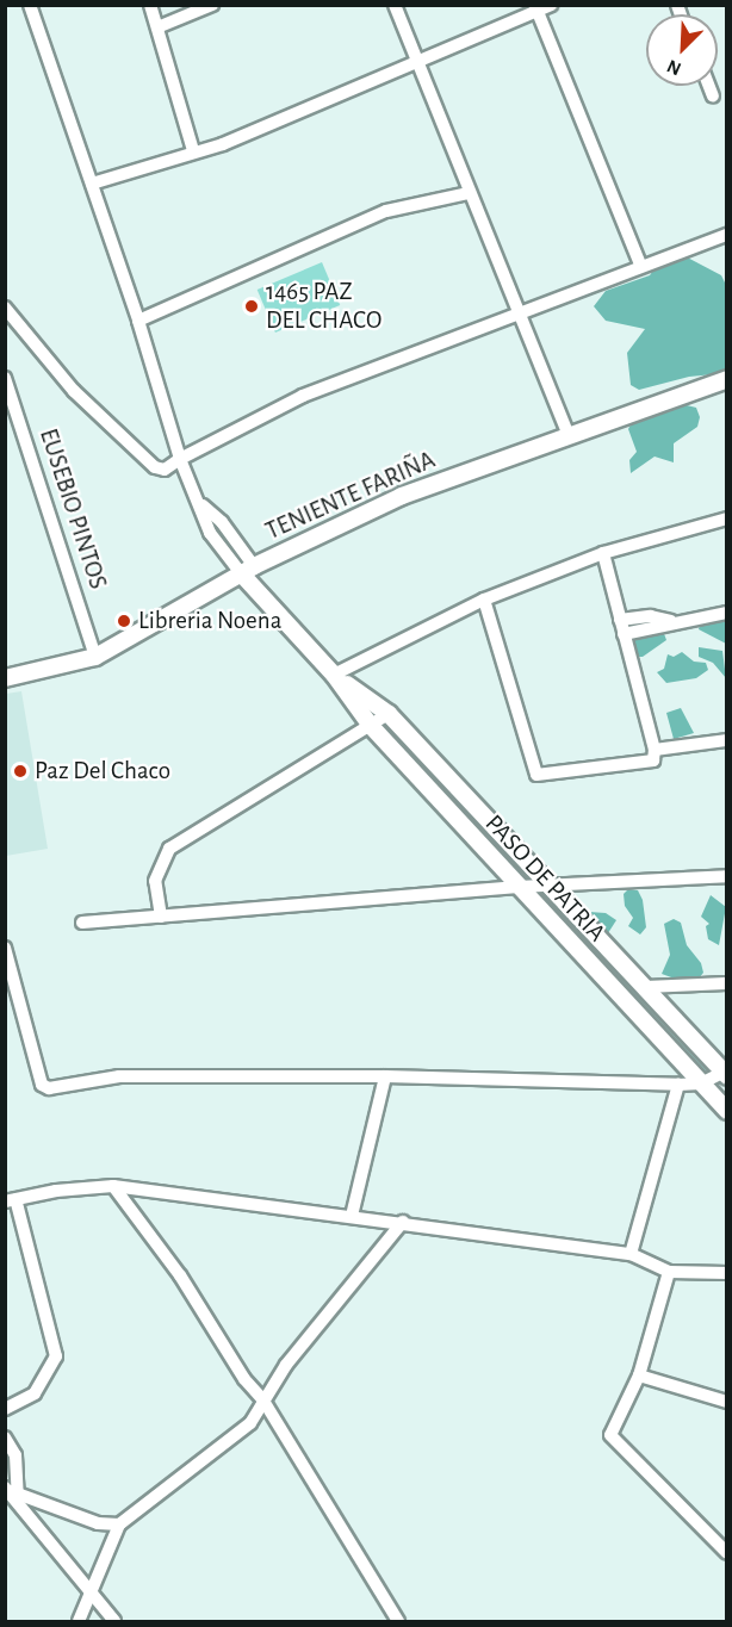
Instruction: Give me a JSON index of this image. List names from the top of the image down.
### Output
{
  "streets": {
    "street": ["TENIENTE FARIÑA", "EUSEBIO PINTOS", "PASO DE PATRIA"]
  },
  "crossings": [
    ["TENIENTE FARIÑA", "EUSEBIO PINTOS"],
    ["TENIENTE FARIÑA", "PASO DE PATRIA"]
  ],
  "places": ["1465 PAZ DEL CHACO", "Libreria Noena", "Paz Del Chaco"],
  "north": "bottom left"
}
